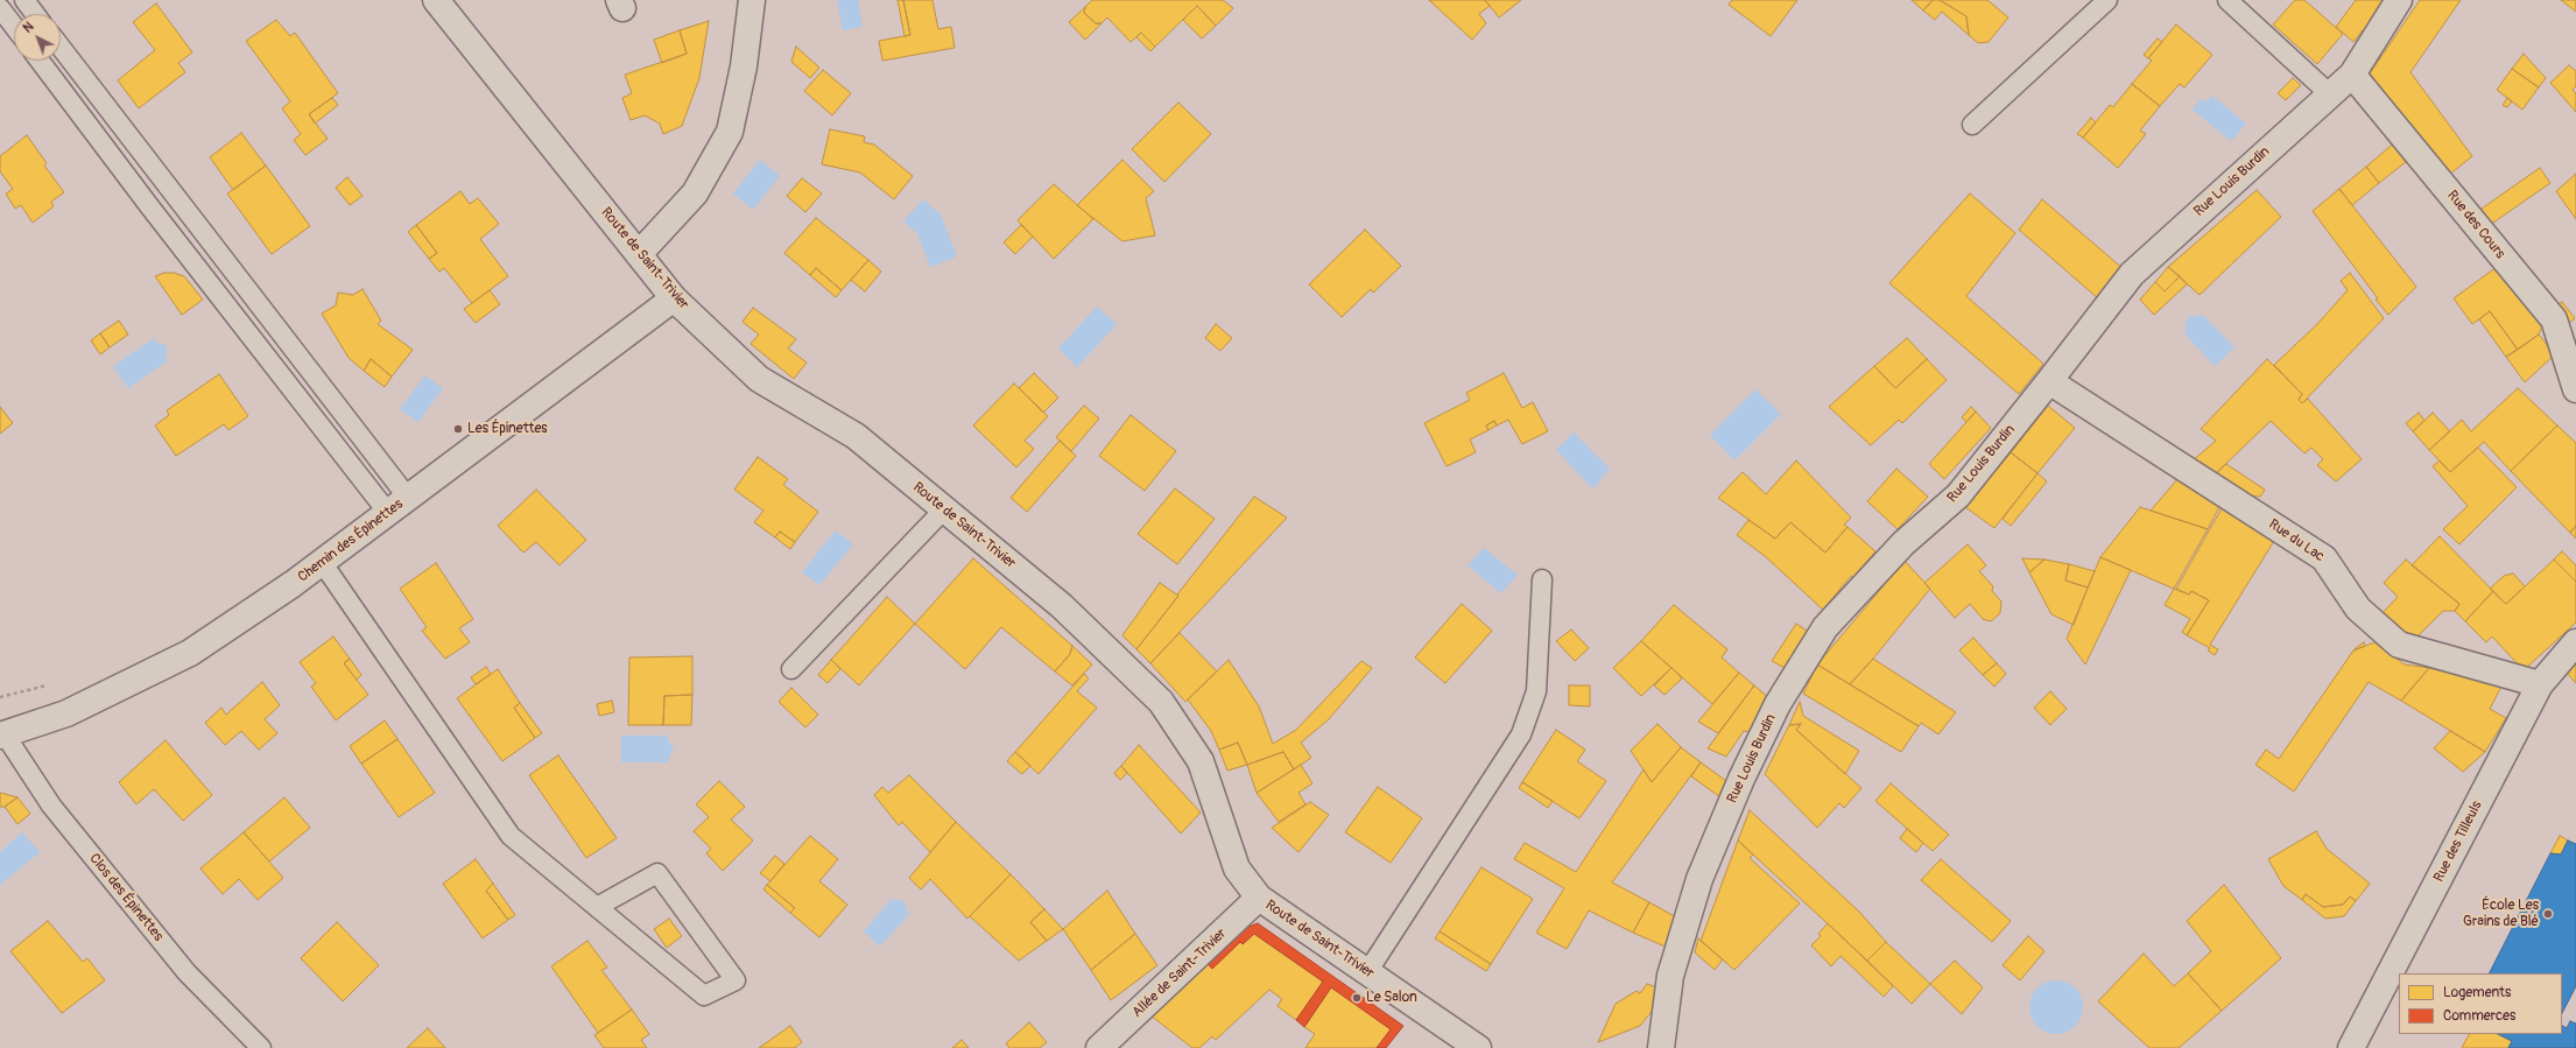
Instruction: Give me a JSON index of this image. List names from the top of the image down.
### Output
{
  "streets": {
    "street": [
      "Rue Louis Burdin",
      "Rue des Cours",
      "Route de Saint-Trivier",
      "Chemin des Épinettes",
      "Rue du Lac",
      "Rue des Tilleuls",
      "Allée de Saint-Trivier"
    ],
    "lane": ["Clos des Épinettes"]
  },
  "crossings": [
    ["Rue Louis Burdin", "Rue des Cours"],
    ["Rue Louis Burdin", "Rue du Lac"],
    ["Route de Saint-Trivier", "Chemin des Épinettes"],
    ["Route de Saint-Trivier", "Allée de Saint-Trivier"],
    ["Chemin des Épinettes", "Clos des Épinettes"],
    ["Rue du Lac", "Rue des Tilleuls"]
  ],
  "places": ["Les Épinettes", "École Les Grains de Blé", "Le Salon"],
  "legend": ["Logements", "Commerces"],
  "north": "top left"
}
